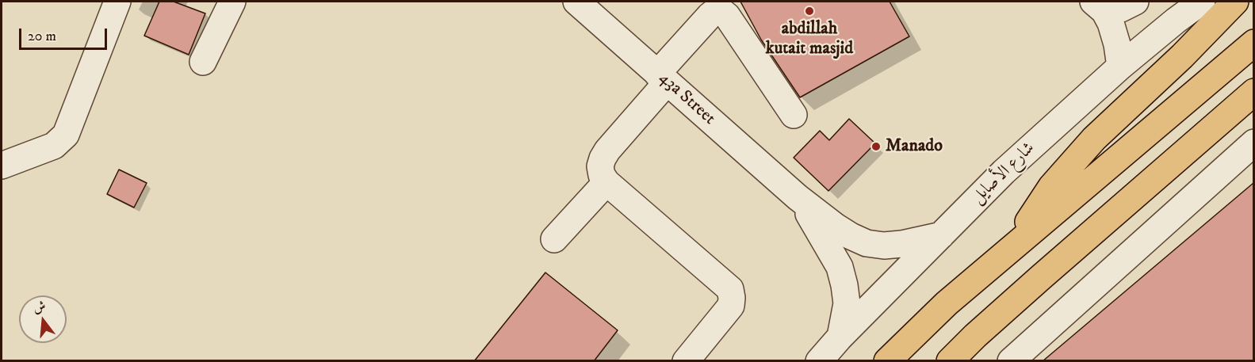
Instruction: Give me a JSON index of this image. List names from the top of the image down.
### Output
{
  "streets": {
    "street": ["43a Street", "شارع الأصايل"]
  },
  "crossings": [
    ["43a Street", "شارع الأصايل"]
  ],
  "places": ["abdillah kutait masjid", "Manado"],
  "scale_bar": "20 m",
  "north": "top"
}
